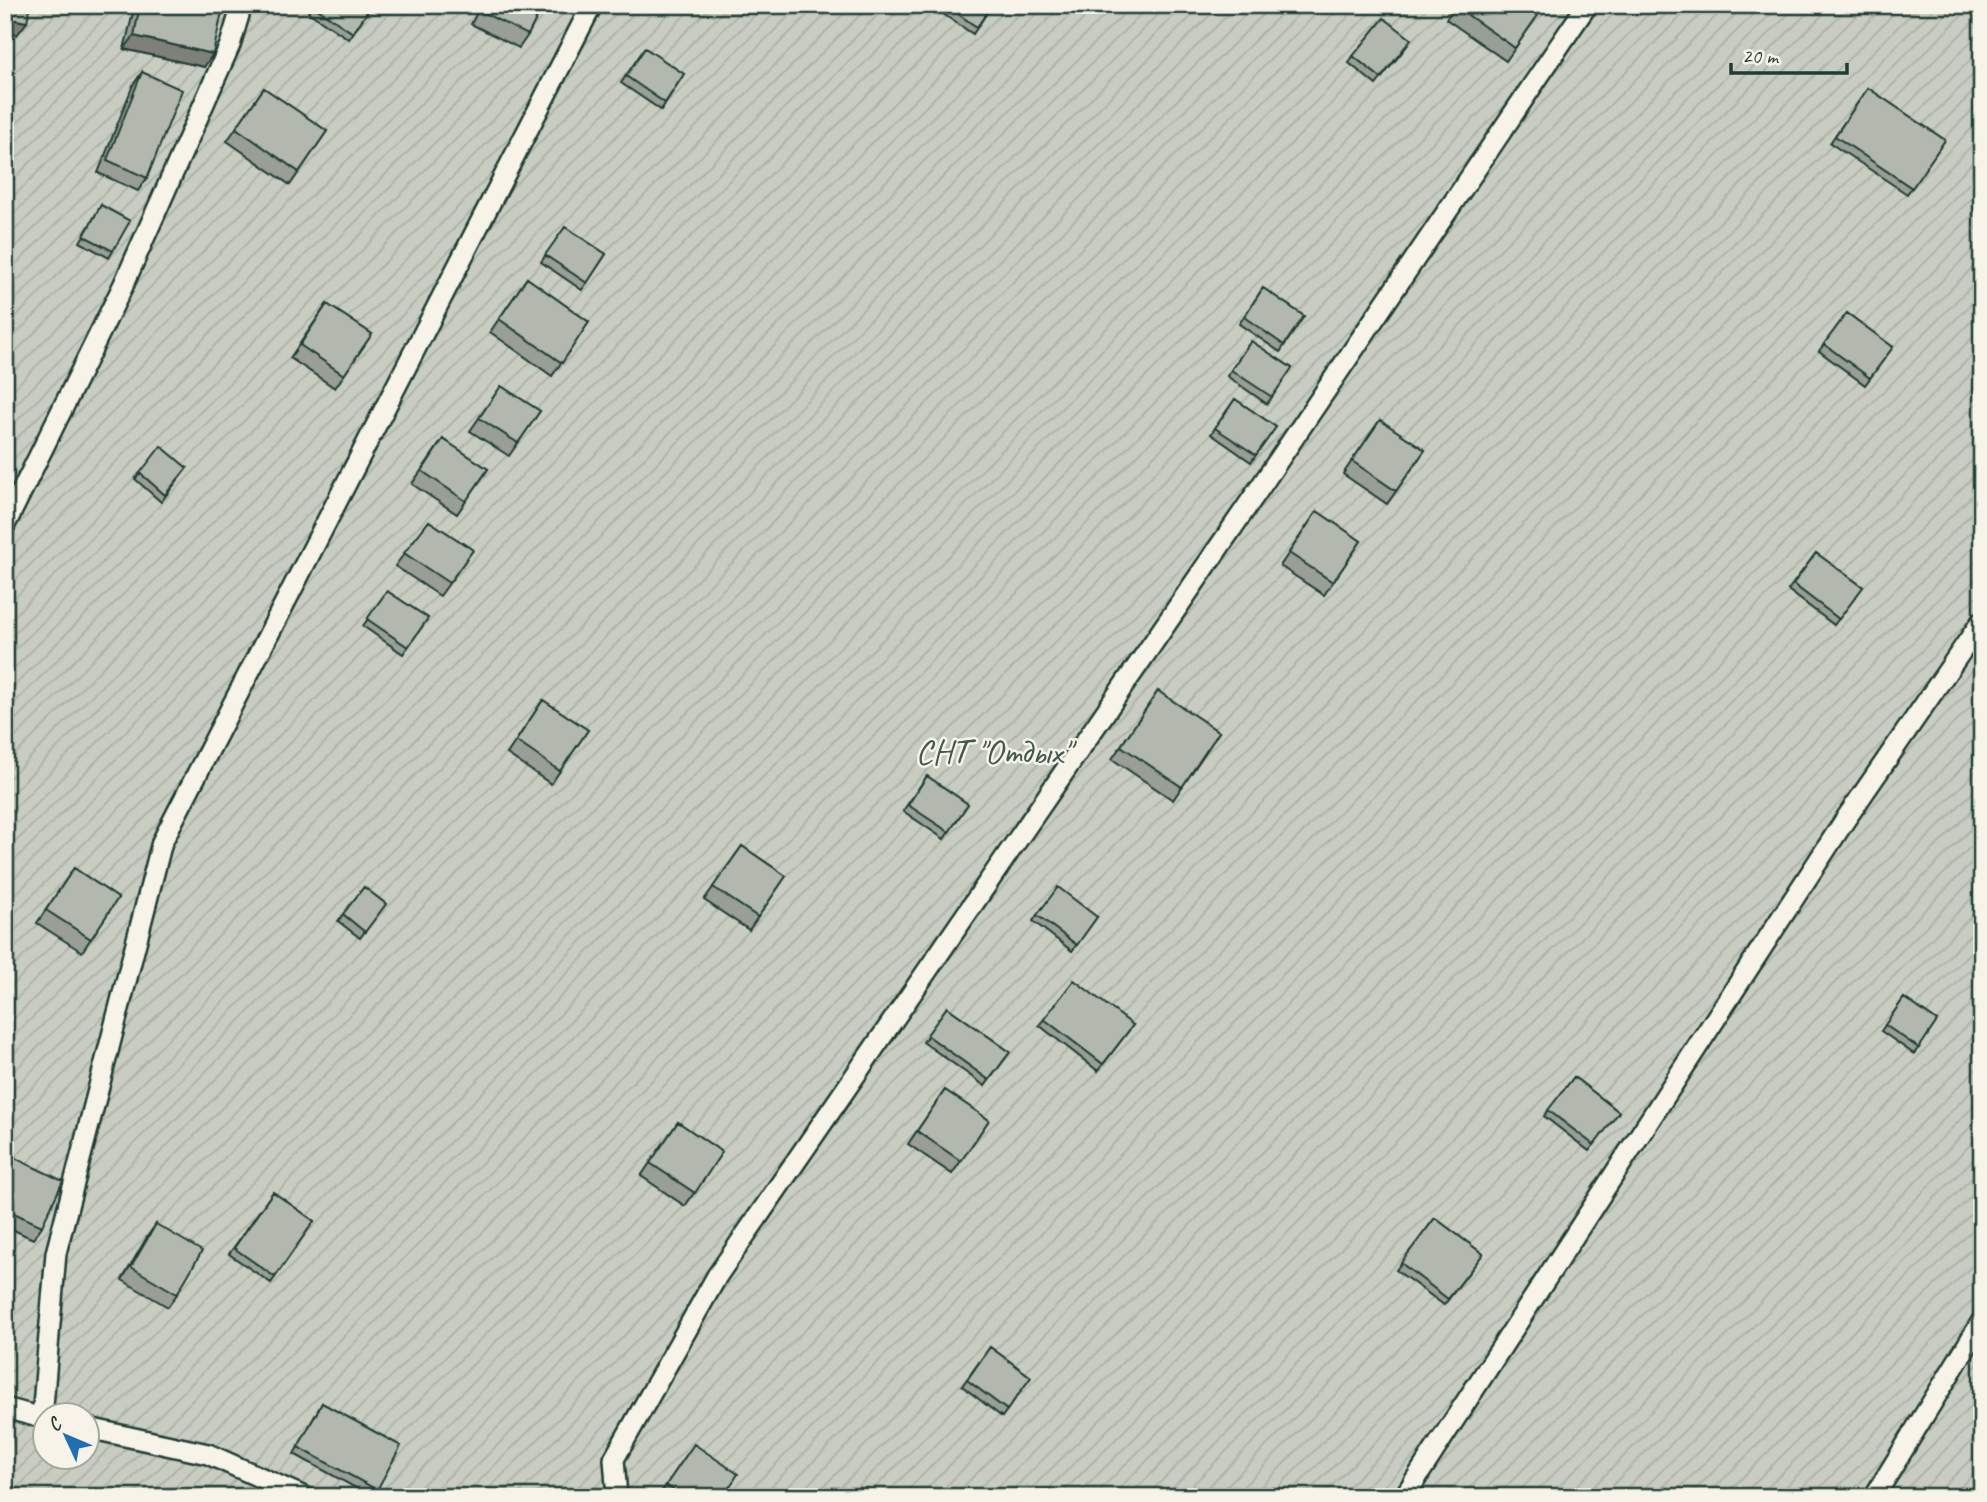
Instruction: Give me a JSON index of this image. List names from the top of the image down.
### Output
{
  "parks": ["СНТ \"Отдых\""],
  "scale_bar": "20 m",
  "north": "top left"
}
